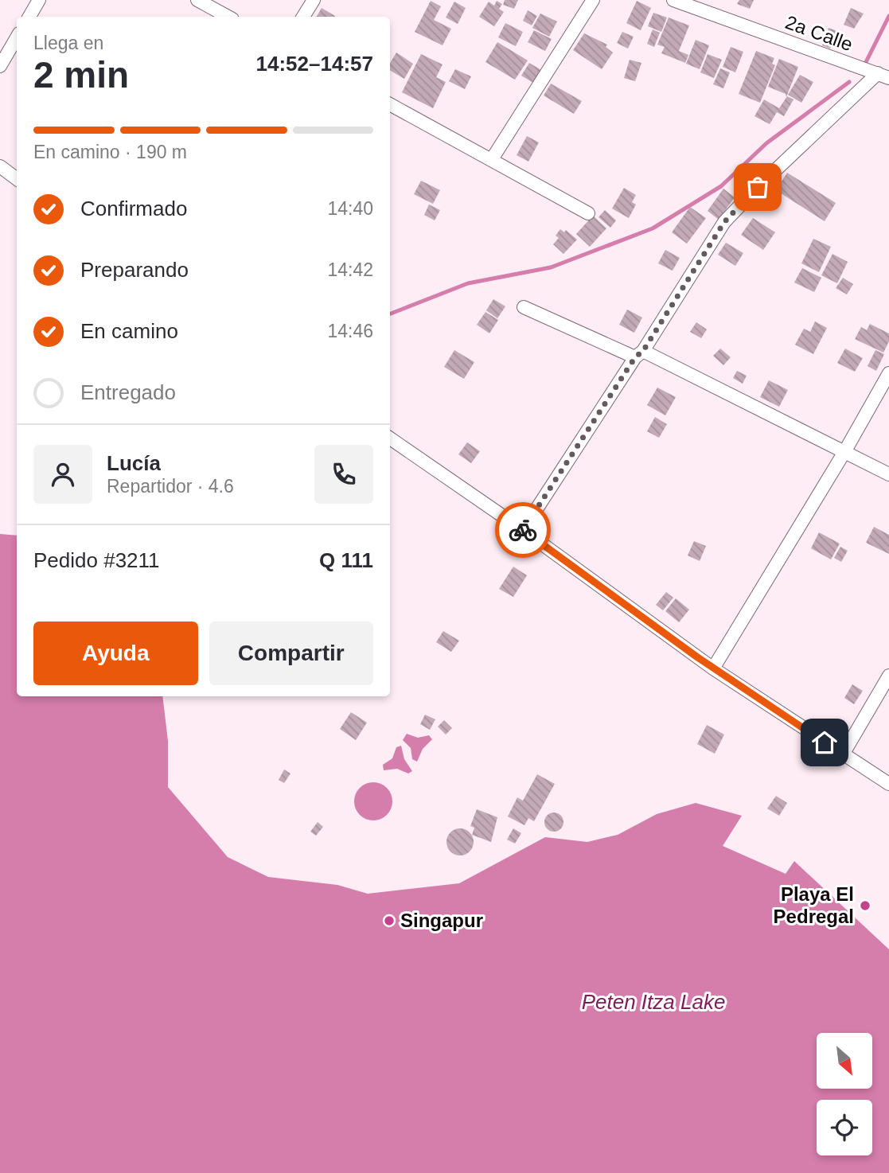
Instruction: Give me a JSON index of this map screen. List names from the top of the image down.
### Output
{
  "streets": {
    "street": ["2a Calle"]
  },
  "water": ["Peten Itza Lake"],
  "places": ["Playa El Pedregal", "Singapur"],
  "north": "bottom right",
  "page": {
    "heading": ["2 min", "Llega en", "14:52–14:57"],
    "panel": [
      "Lucía",
      "Repartidor · 4.6",
      "Pedido #3211",
      "Q 111"
    ],
    "bar": "En camino · 190 m",
    "list": [
      ["Confirmado", "14:40"],
      ["Preparando", "14:42"],
      ["En camino", "14:46"],
      "Entregado"
    ],
    "buttons": ["Ayuda", "Compartir"]
  }
}
